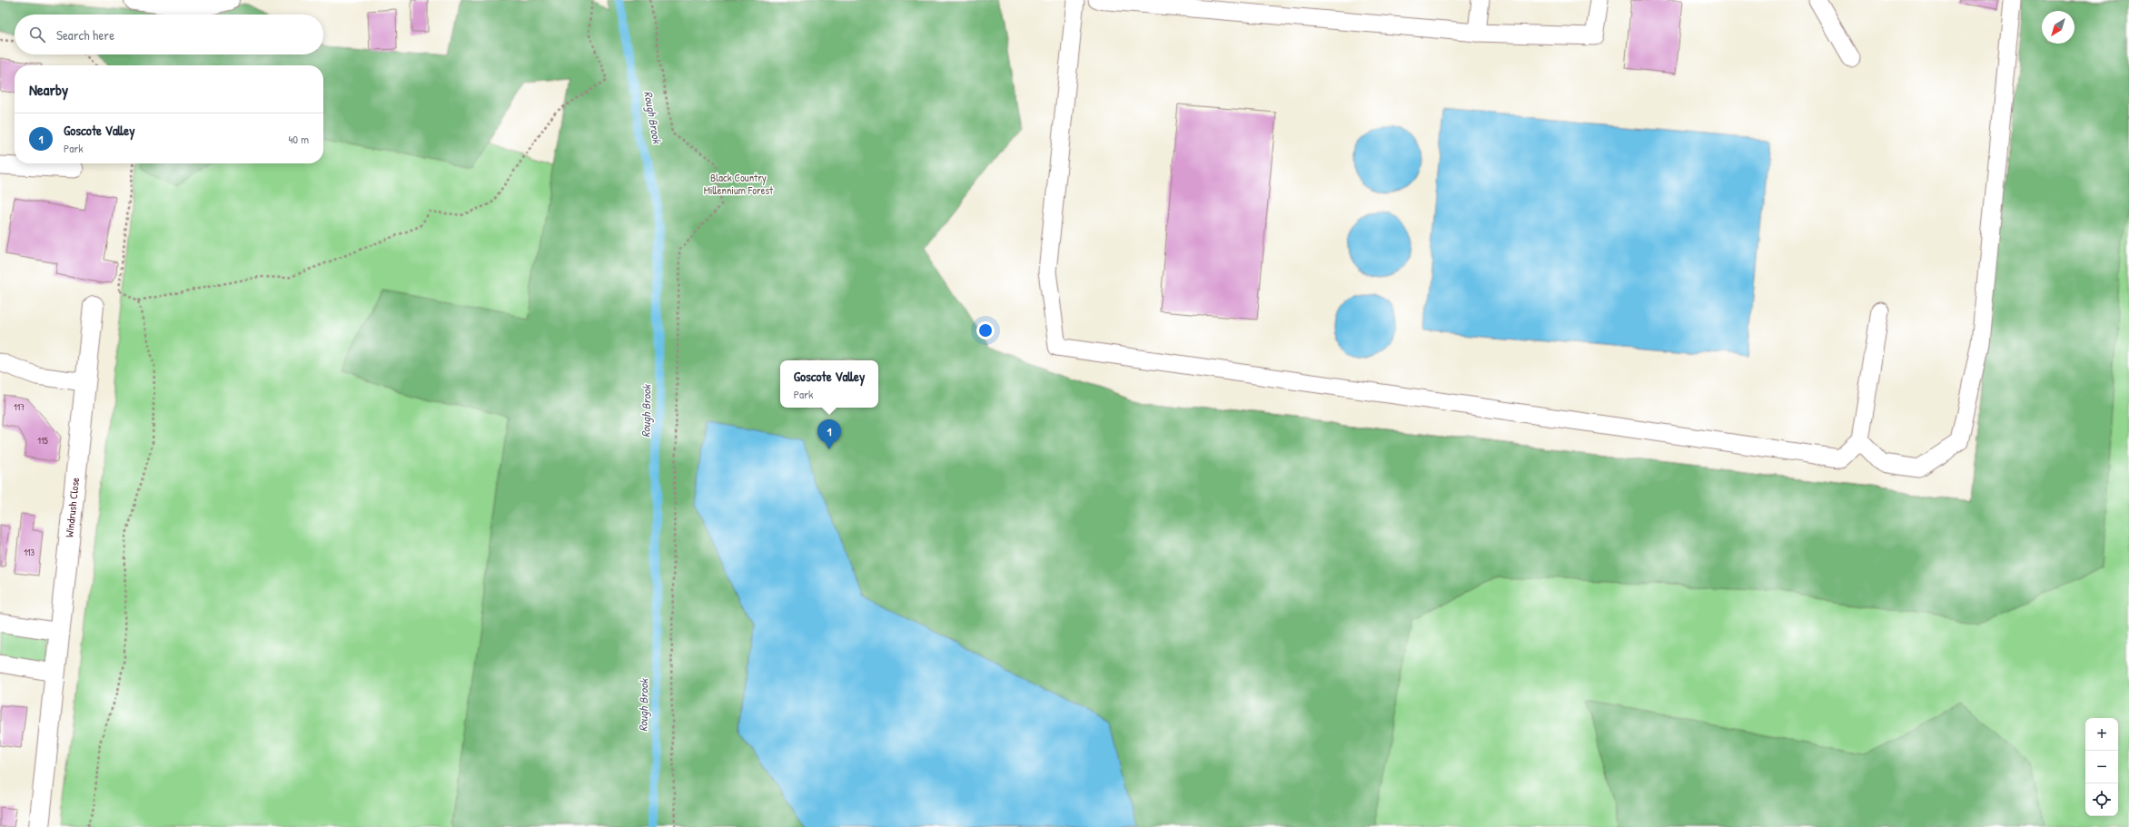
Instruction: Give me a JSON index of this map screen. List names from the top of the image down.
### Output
{
  "streets": {
    "street": ["Windrush Close"]
  },
  "water": ["Rough Brook"],
  "parks": ["Black Country Millennium Forest"],
  "house_numbers": ["117", "115", "113"],
  "north": "bottom left",
  "page": {
    "search": "Search here",
    "heading": "Nearby",
    "list": [
      {
        "mark": "1",
        "name": "Goscote Valley",
        "note": "Park",
        "value": "40 m"
      }
    ],
    "popup": ["Goscote Valley", "Park"],
    "pins": "1",
    "map_buttons": ["+", "−"]
  }
}
